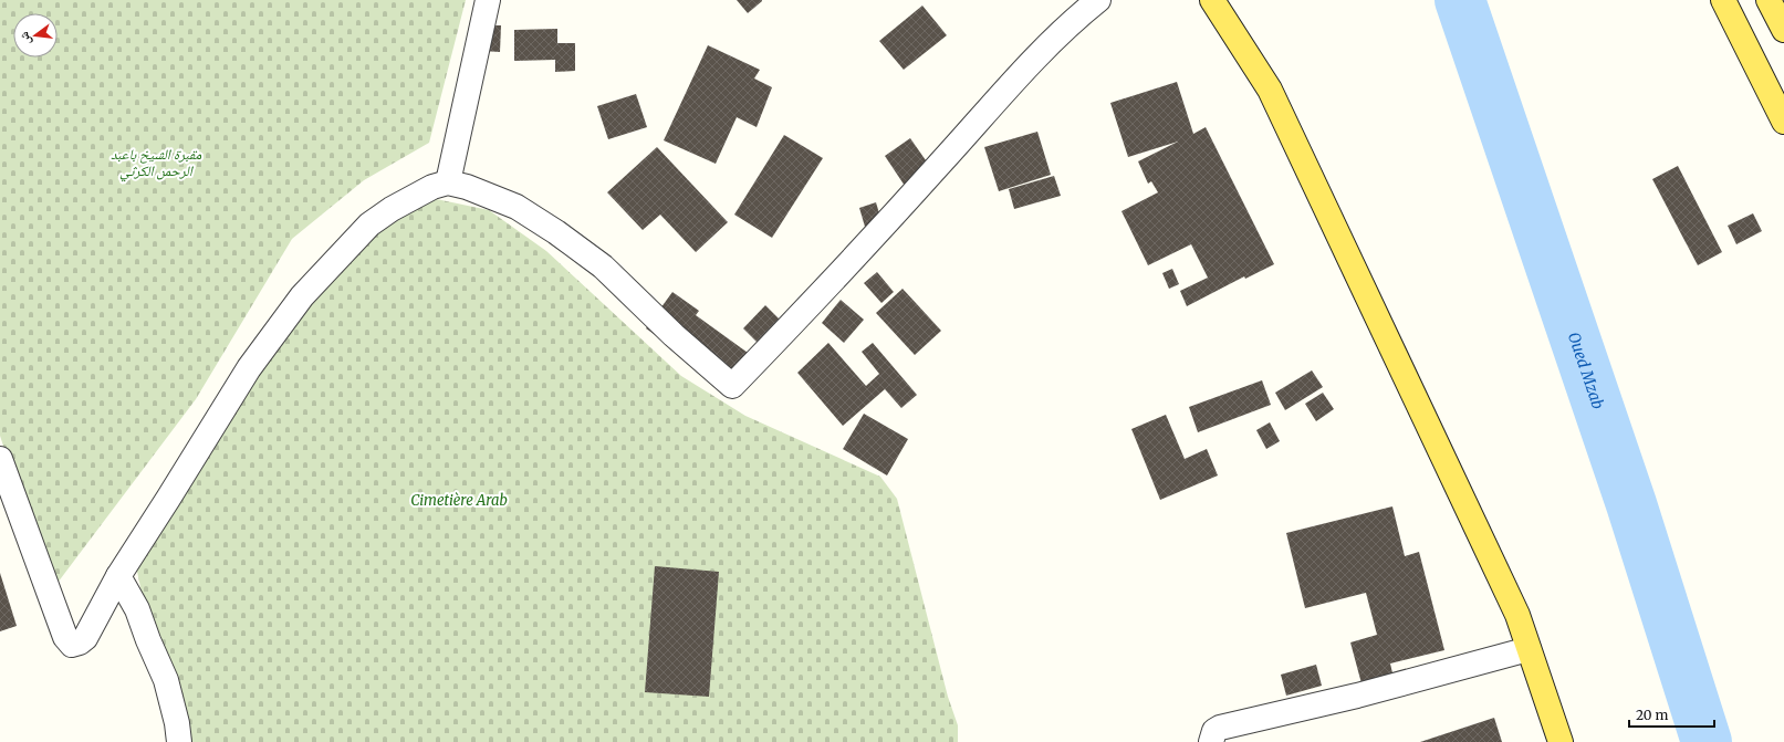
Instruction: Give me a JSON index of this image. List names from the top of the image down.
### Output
{
  "water": ["Oued Mzab"],
  "parks": ["مقبرة الشيخ باعبد الرحمن الكرثي", "Cimetière Arab"],
  "scale_bar": "20 m",
  "north": "left"
}
